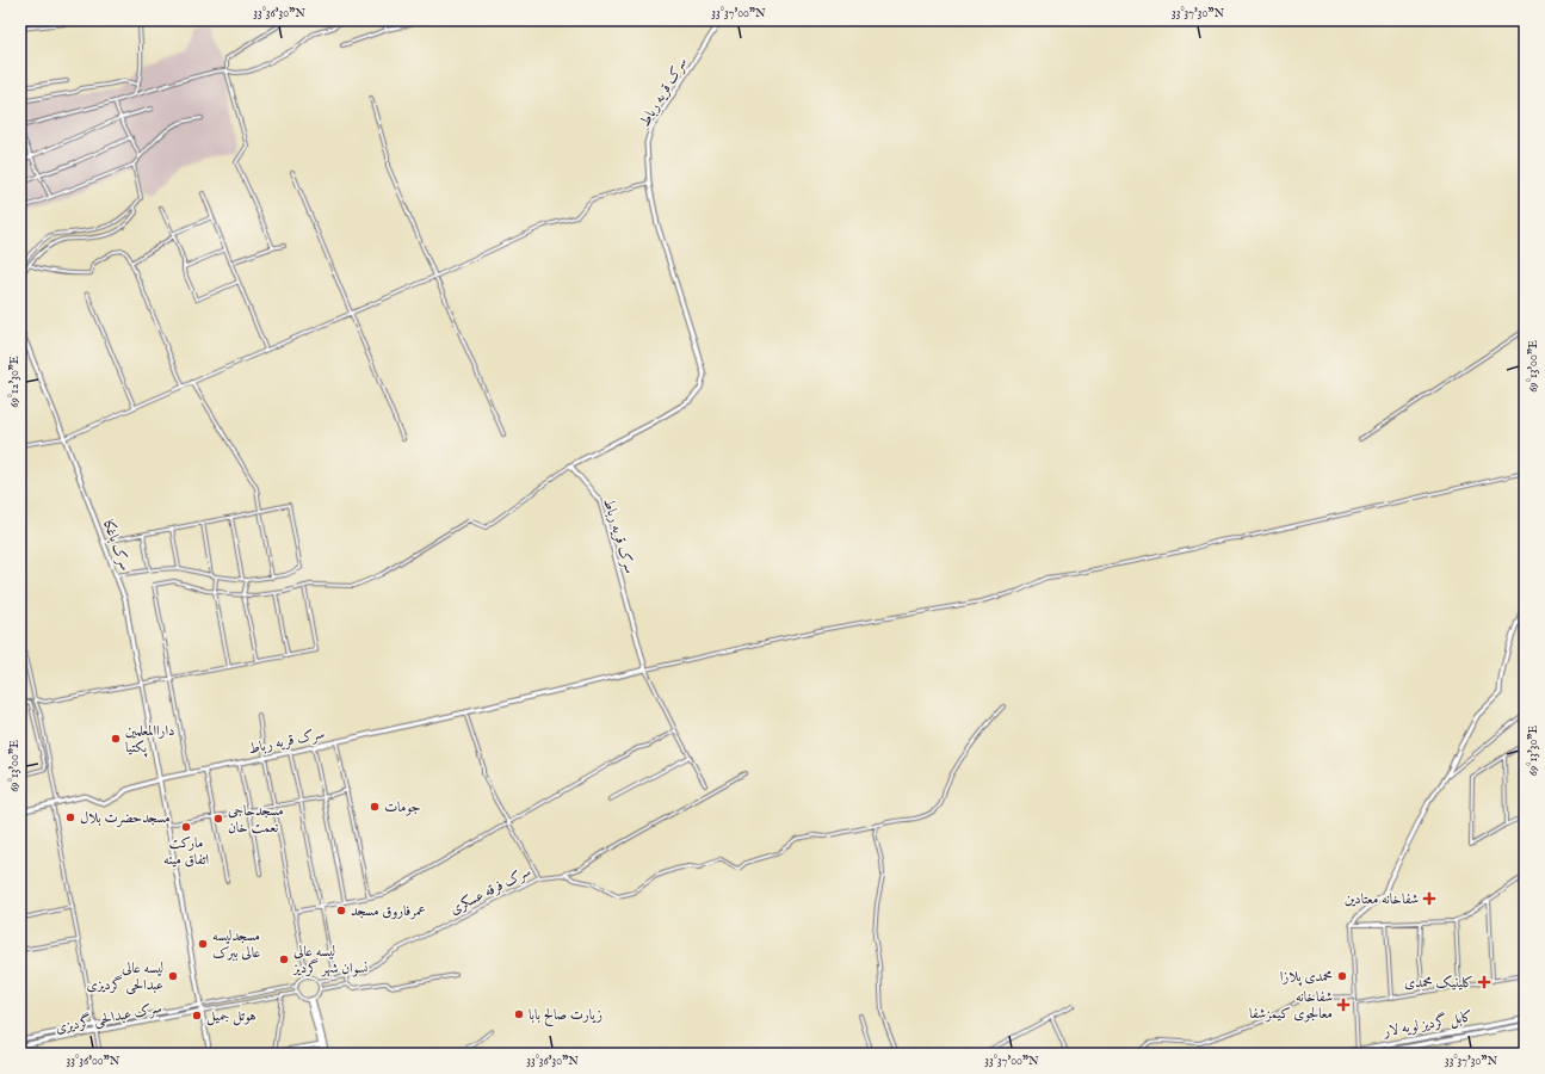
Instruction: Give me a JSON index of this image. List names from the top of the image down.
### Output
{
  "streets": {
    "highway": ["کابل گردیز لویه لار"],
    "street": [
      "سرک قریه رباط",
      "سرک باغکا",
      "سرک فرقه عسکری",
      "سرک عبدالحی گردیزی"
    ]
  },
  "crossings": [
    ["سرک قریه رباط", "سرک باغکا"],
    ["سرک باغکا", "سرک عبدالحی گردیزی"]
  ],
  "places": {
    "other": [
      "داراالمعلمین پکتیا",
      "جومات",
      "مسجدحضرت بلال",
      "مسجدحاجی نعمت خان",
      "مارکت اتفاق مینه",
      "عمرفاروق مسجد",
      "مسجدلیسه عالی ببرک",
      "لیسه عالی نسوان شهر گردیز",
      "لیسه عالی عبدالحی گردیزی",
      "محمدی پلازا",
      "زیارت صالح بابا",
      "هوتل جمیل"
    ],
    "health": ["شفاخانه معتادین", "کلینیک محمدی", "شفاخانه معالجوی کیمزشفا"]
  },
  "coordinates": [
    "33°36'30\"N",
    "33°37'00\"N",
    "33°37'30\"N",
    "69°13'00\"E",
    "69°12'30\"E",
    "69°13'30\"E",
    "33°36'00\"N"
  ]
}
